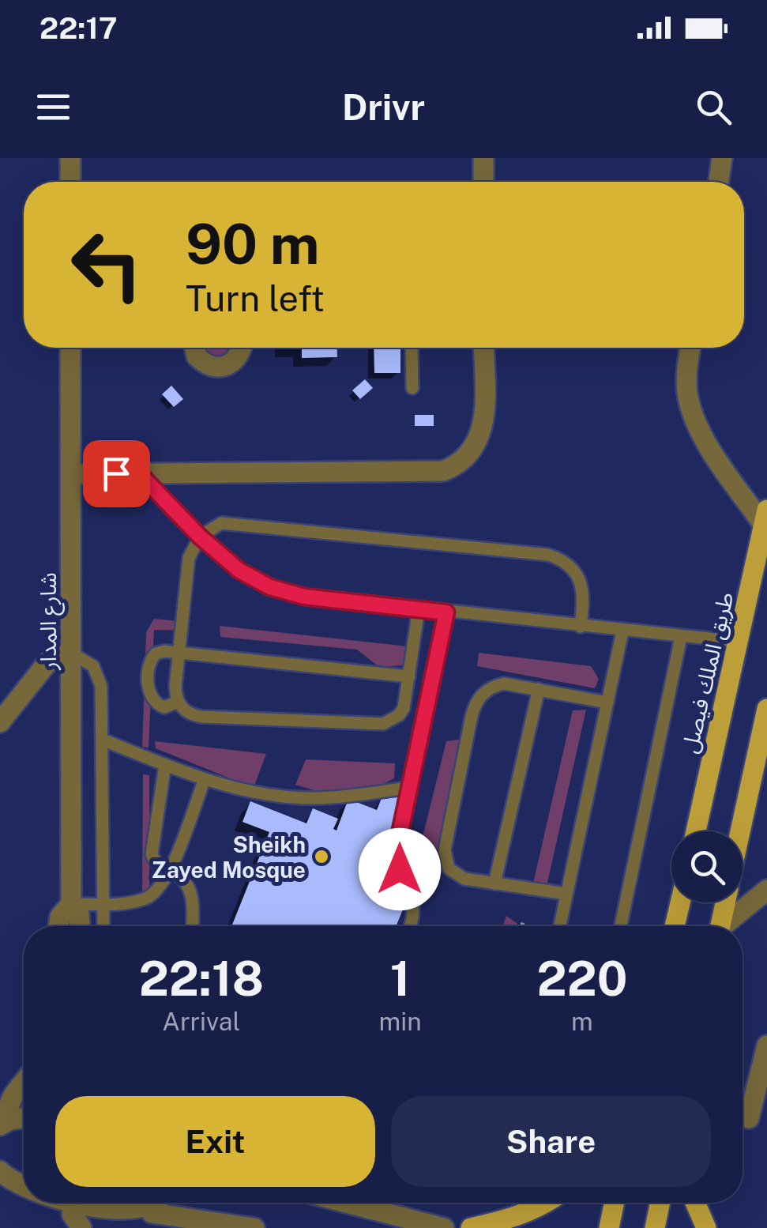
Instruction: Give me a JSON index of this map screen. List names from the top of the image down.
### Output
{
  "streets": {
    "main road": ["طريق الملك فيصل"],
    "street": ["شارع المدار"]
  },
  "places": ["Sheikh Zayed Mosque"],
  "page": {
    "status": "22:17",
    "header": "Drivr",
    "turn": ["90 m", "Turn left"],
    "eta": [
      "22:18",
      "Arrival",
      "1",
      "min",
      "220",
      "m"
    ],
    "buttons": ["Exit", "Share"]
  }
}
